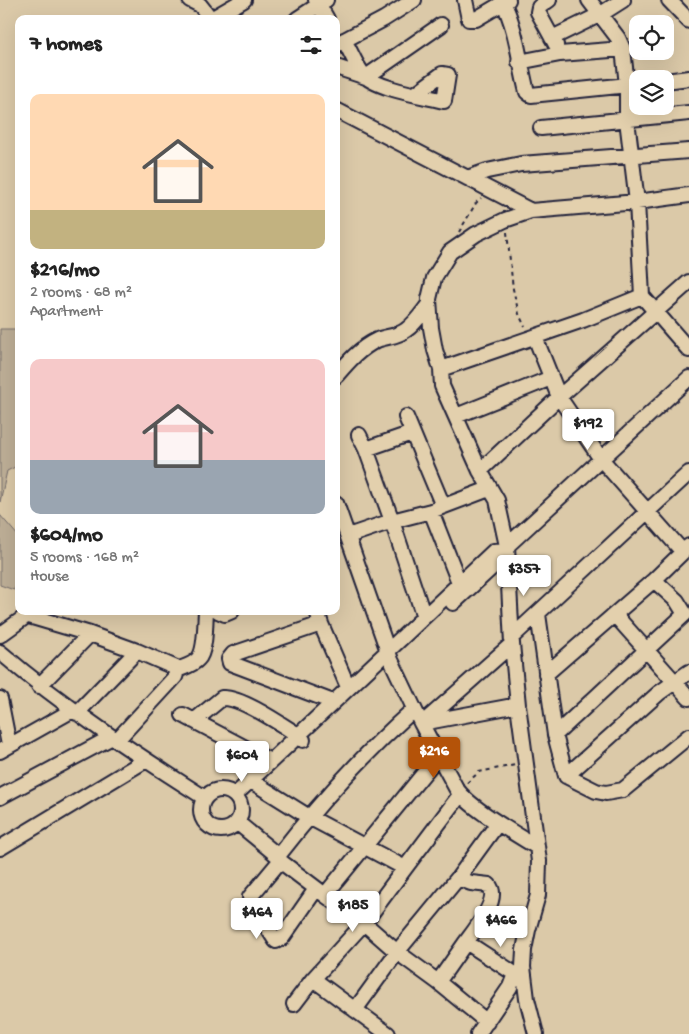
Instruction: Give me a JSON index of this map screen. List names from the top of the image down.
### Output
{
  "page": {
    "heading": "7 homes",
    "list": [
      {
        "name": "$216/mo",
        "note": "2 rooms · 68 m² · Apartment"
      },
      {
        "name": "$604/mo",
        "note": "5 rooms · 168 m² · House"
      }
    ],
    "price": [
      "$192",
      "$357",
      "$216",
      "$604",
      "$185",
      "$464",
      "$466"
    ]
  }
}
